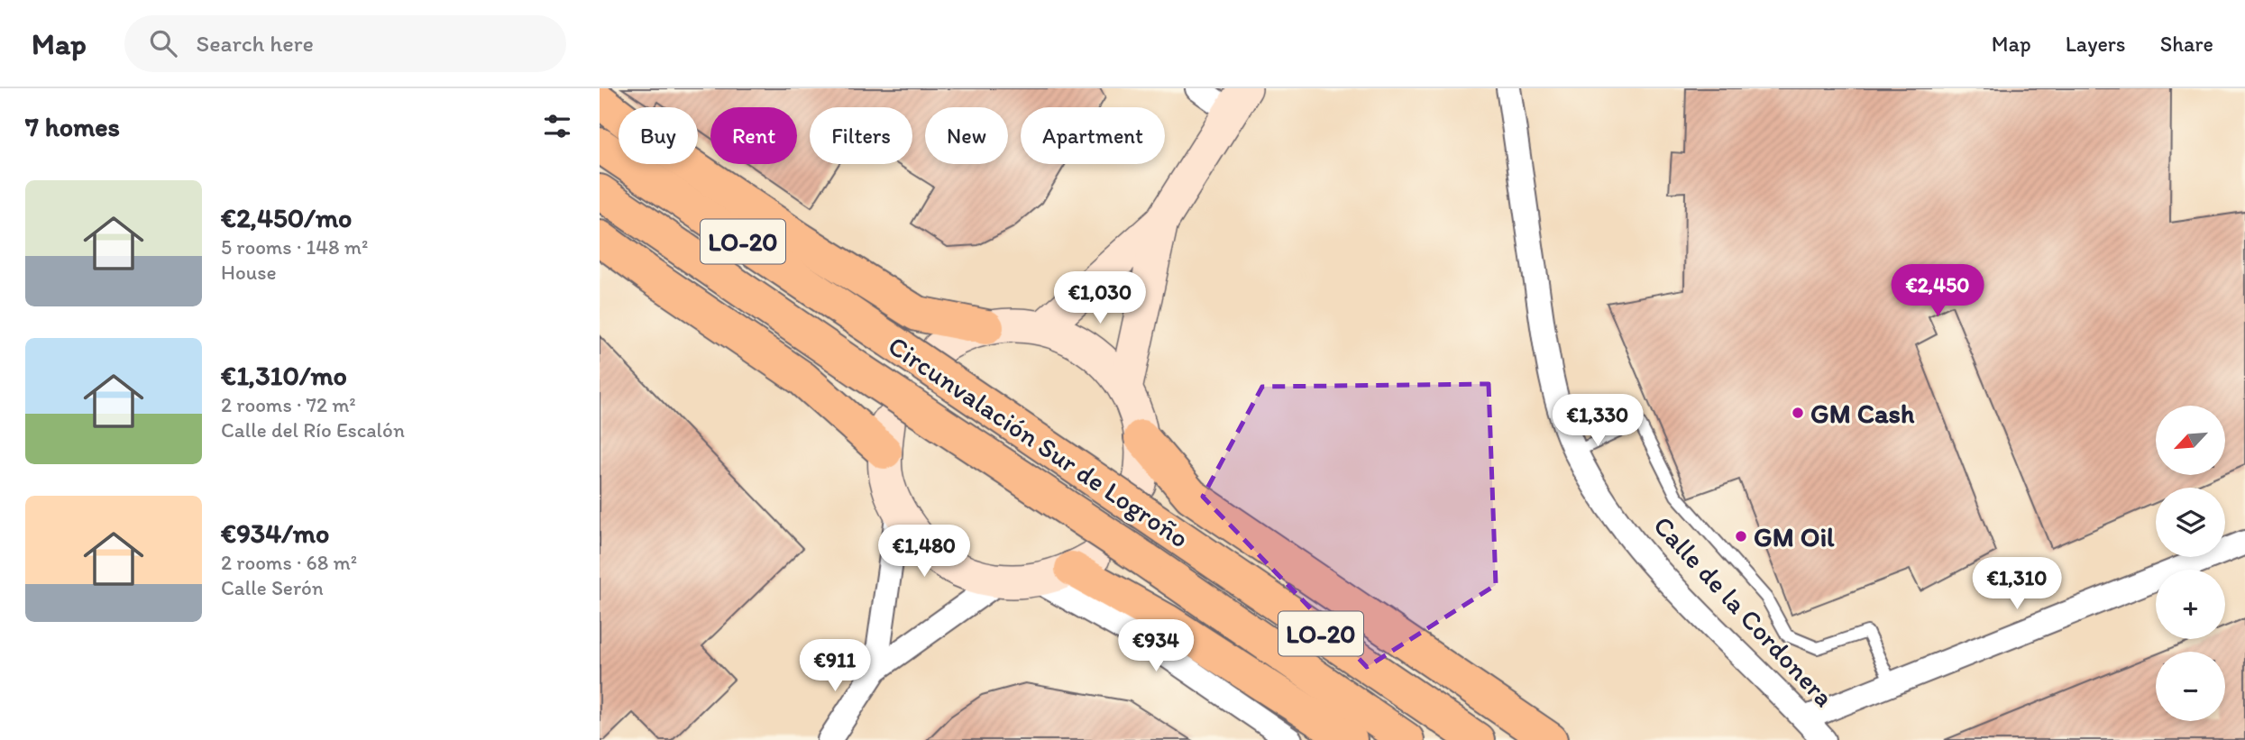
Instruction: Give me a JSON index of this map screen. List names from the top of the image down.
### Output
{
  "streets": {
    "highway": ["LO-20", "Circunvalación Sur de Logroño"],
    "street": ["Calle de la Cordonera"]
  },
  "places": ["GM Cash", "GM Oil"],
  "north": "bottom left",
  "page": {
    "header": "Map",
    "search": "Search here",
    "nav": ["Map", "Layers", "Share"],
    "heading": "7 homes",
    "chip": [
      "Buy",
      "Rent",
      "Filters",
      "New",
      "Apartment"
    ],
    "list": [
      {
        "name": "€2,450/mo",
        "note": "5 rooms · 148 m² · House"
      },
      {
        "name": "€1,310/mo",
        "note": "2 rooms · 72 m² · Calle del Río Escalón"
      },
      {
        "name": "€934/mo",
        "note": "2 rooms · 68 m² · Calle Serón"
      }
    ],
    "price": [
      "€2,450",
      "€1,030",
      "€1,330",
      "€1,480",
      "€1,310",
      "€934",
      "€911"
    ],
    "map_buttons": ["+", "−"]
  }
}
